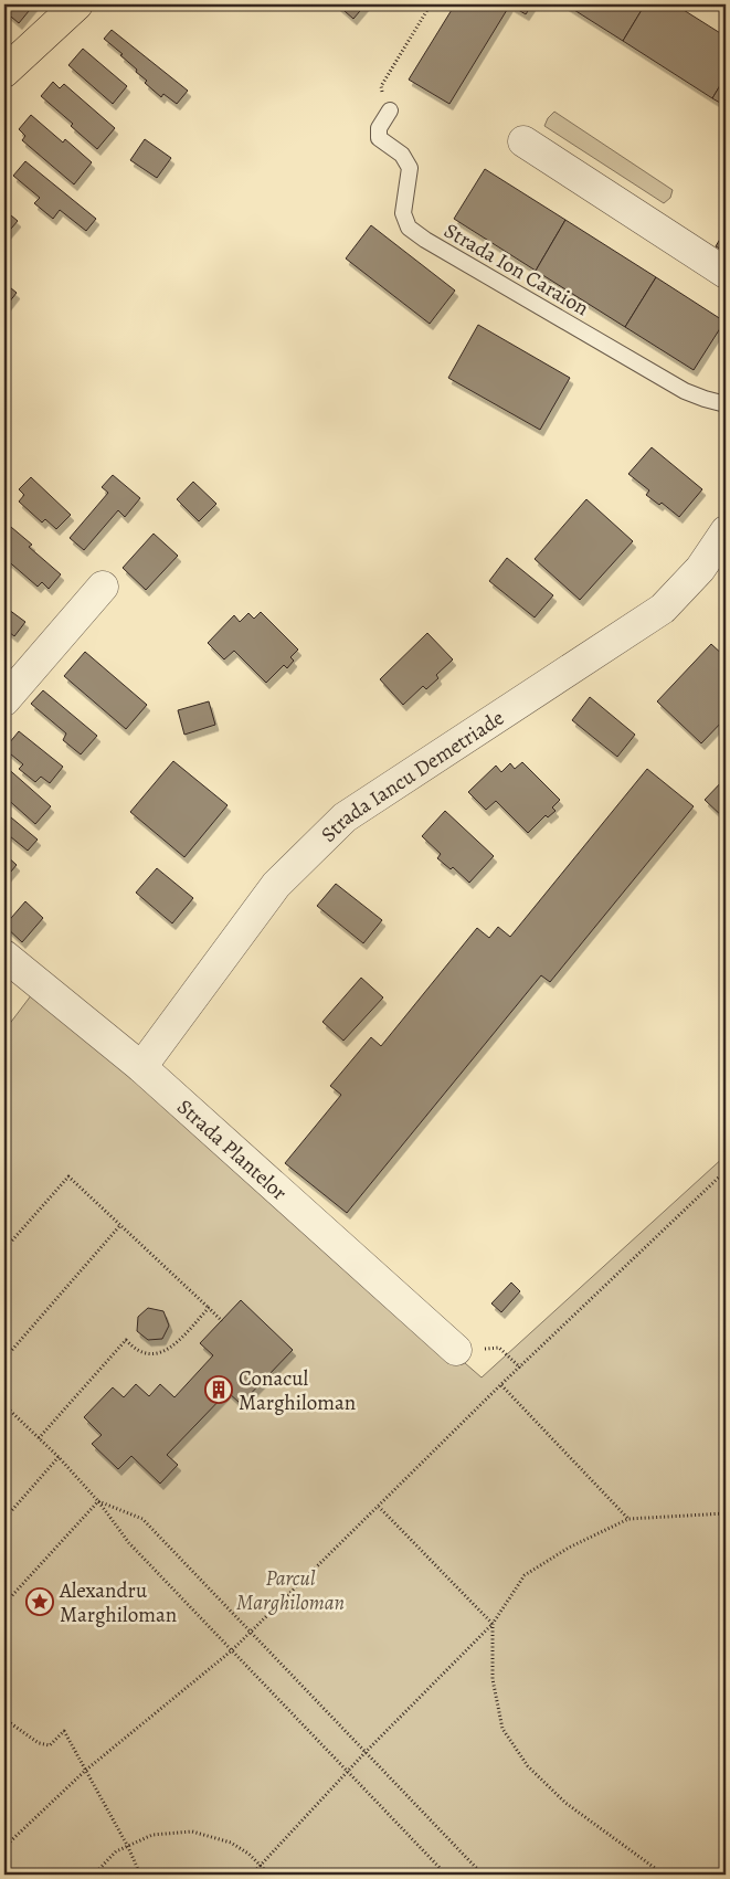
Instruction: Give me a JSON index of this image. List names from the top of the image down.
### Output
{
  "streets": {
    "street": ["Strada Iancu Demetriade", "Strada Plantelor"],
    "lane": ["Strada Ion Caraion"]
  },
  "crossings": [
    ["Strada Iancu Demetriade", "Strada Plantelor"]
  ],
  "parks": ["Parcul Marghiloman"],
  "places": {
    "building": ["Conacul Marghiloman"],
    "place": ["Alexandru Marghiloman"]
  }
}
